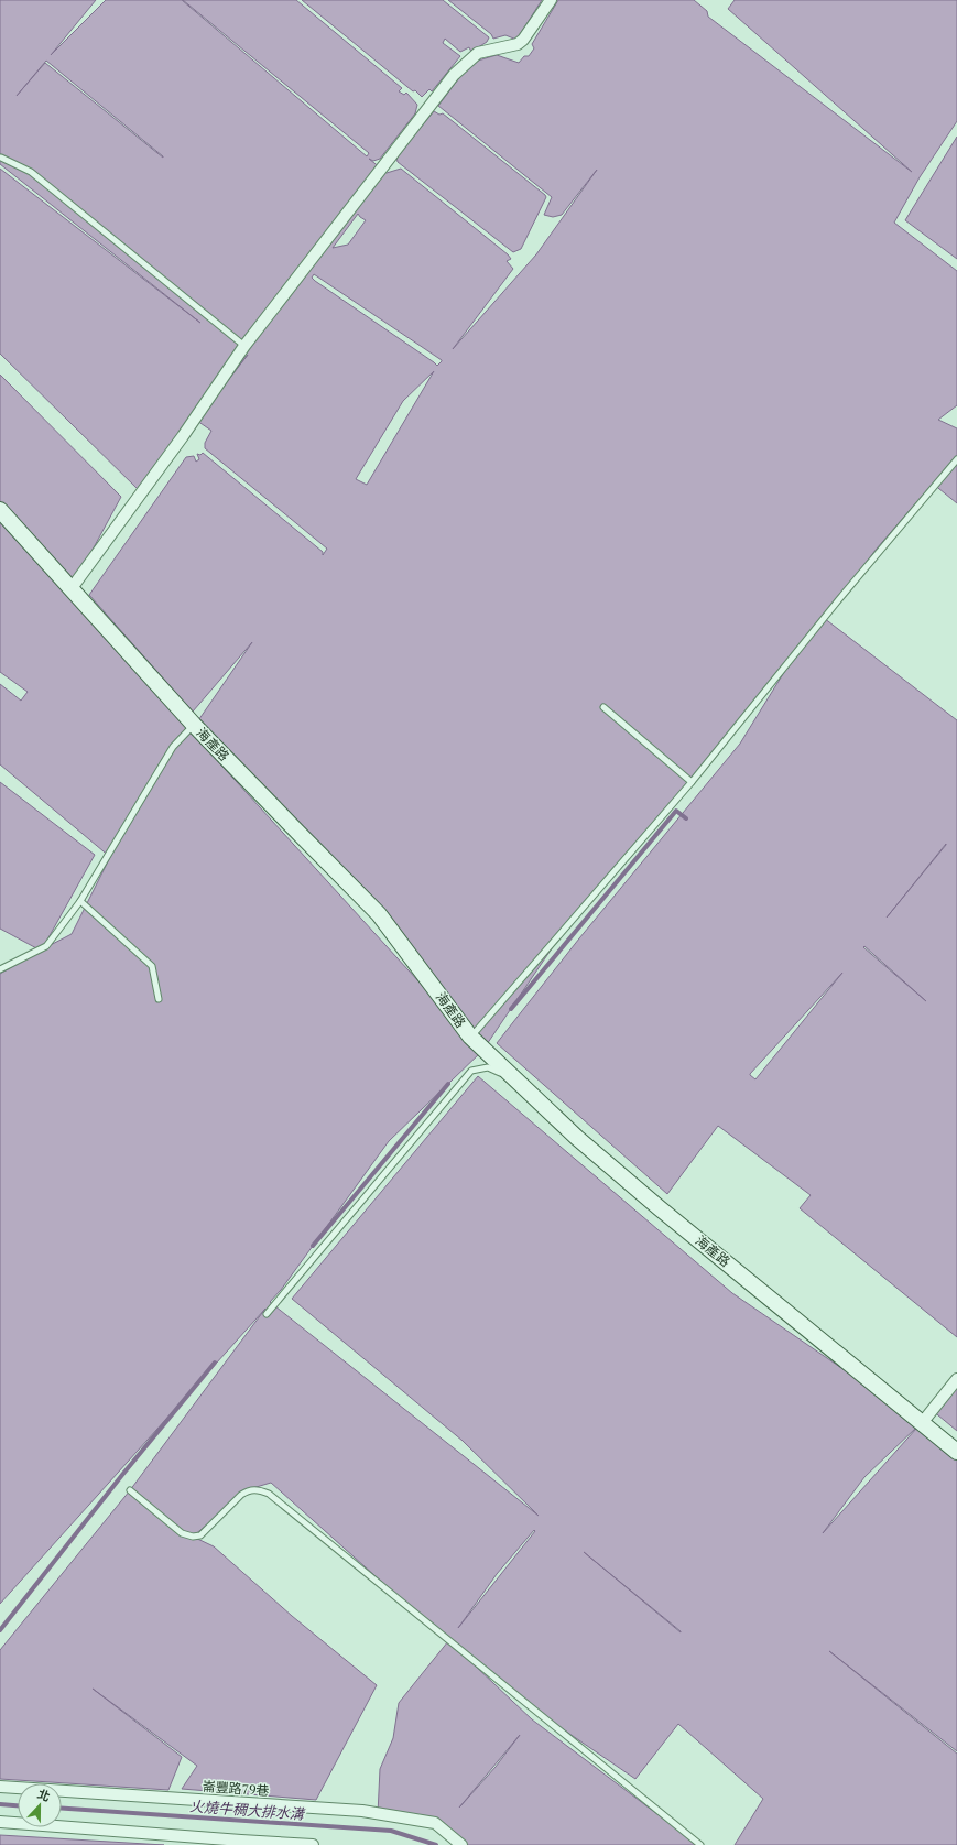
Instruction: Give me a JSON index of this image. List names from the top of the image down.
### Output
{
  "streets": {
    "street": ["海產路", "崙豐路79巷"]
  },
  "water": ["火燒牛稠大排水溝"],
  "north": "top"
}
